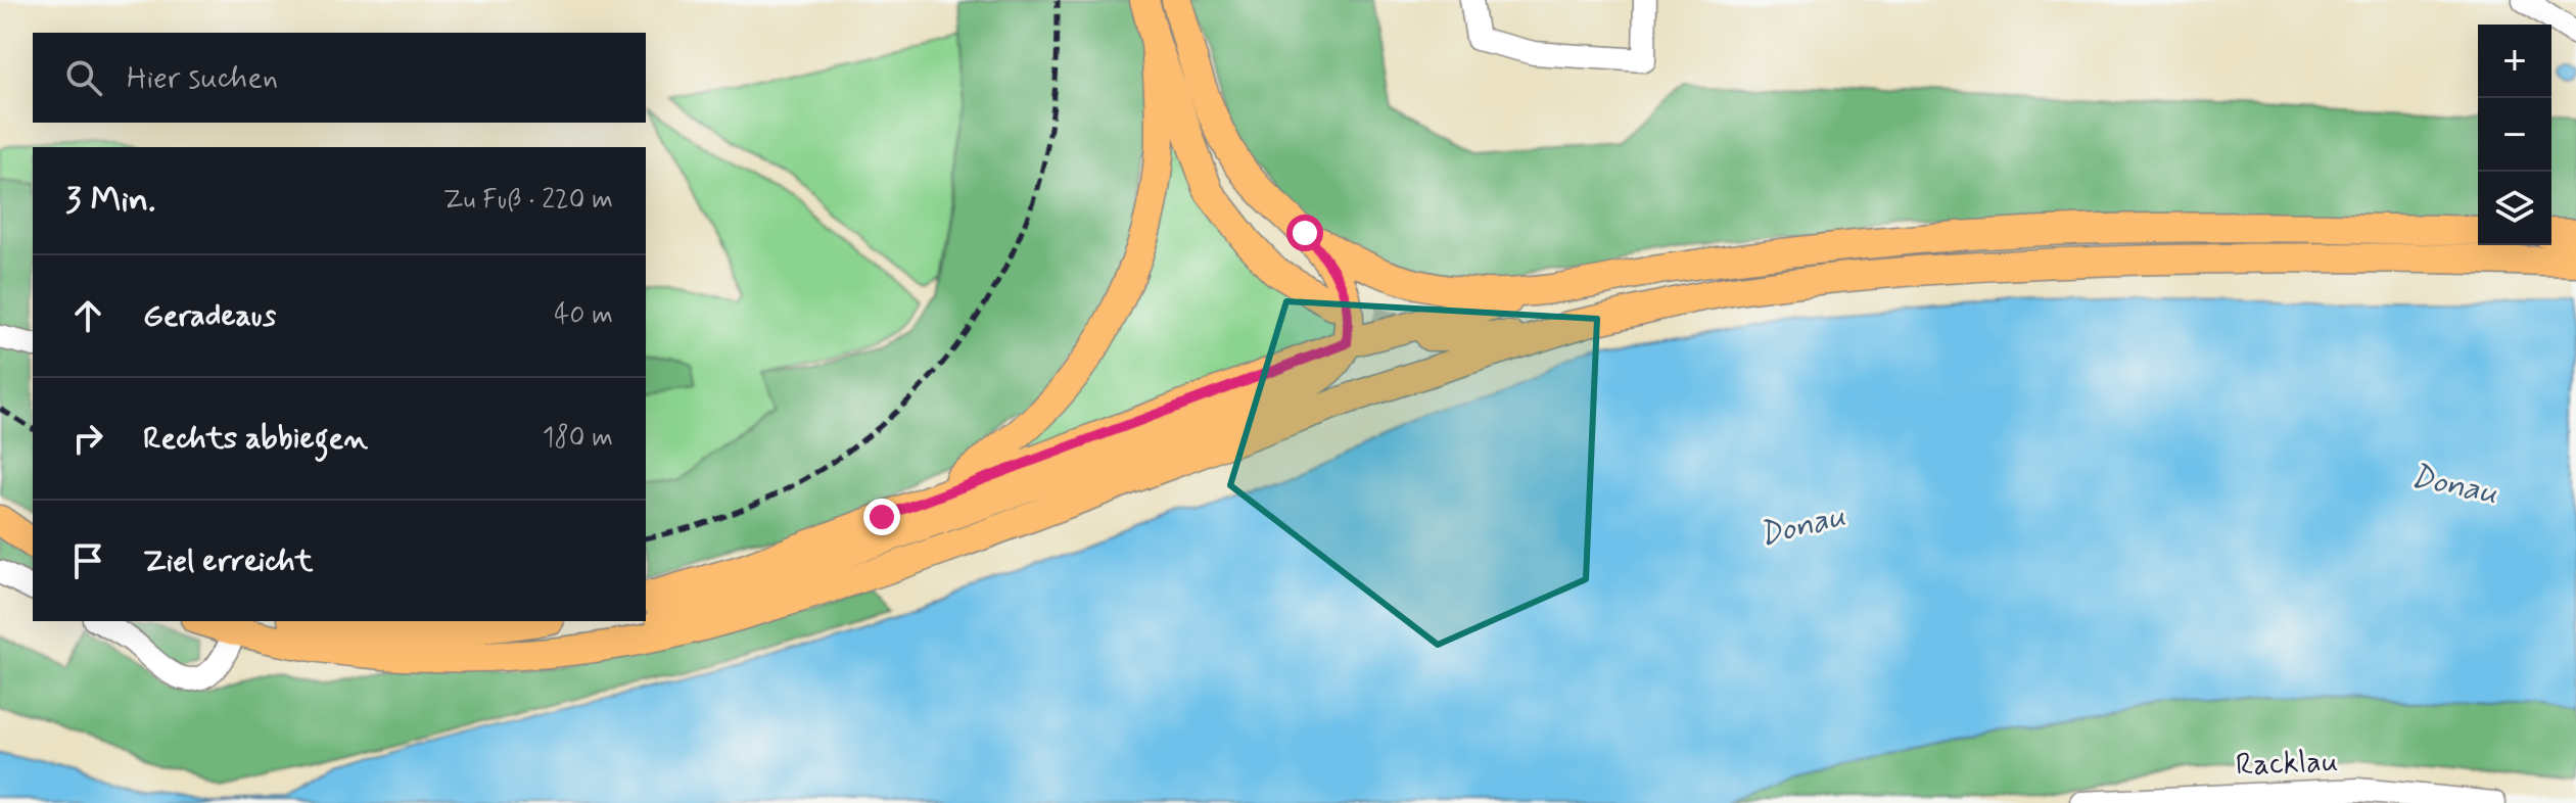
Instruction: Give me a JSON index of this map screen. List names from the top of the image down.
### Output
{
  "streets": {
    "street": ["Racklau"]
  },
  "water": ["Donau"],
  "page": {
    "map_buttons": ["+", "−"],
    "search": "Hier suchen",
    "heading": ["3 Min.", "Zu Fuß · 220 m"],
    "list": [
      ["Geradeaus", "40 m"],
      ["Rechts abbiegen", "180 m"],
      "Ziel erreicht"
    ]
  }
}
